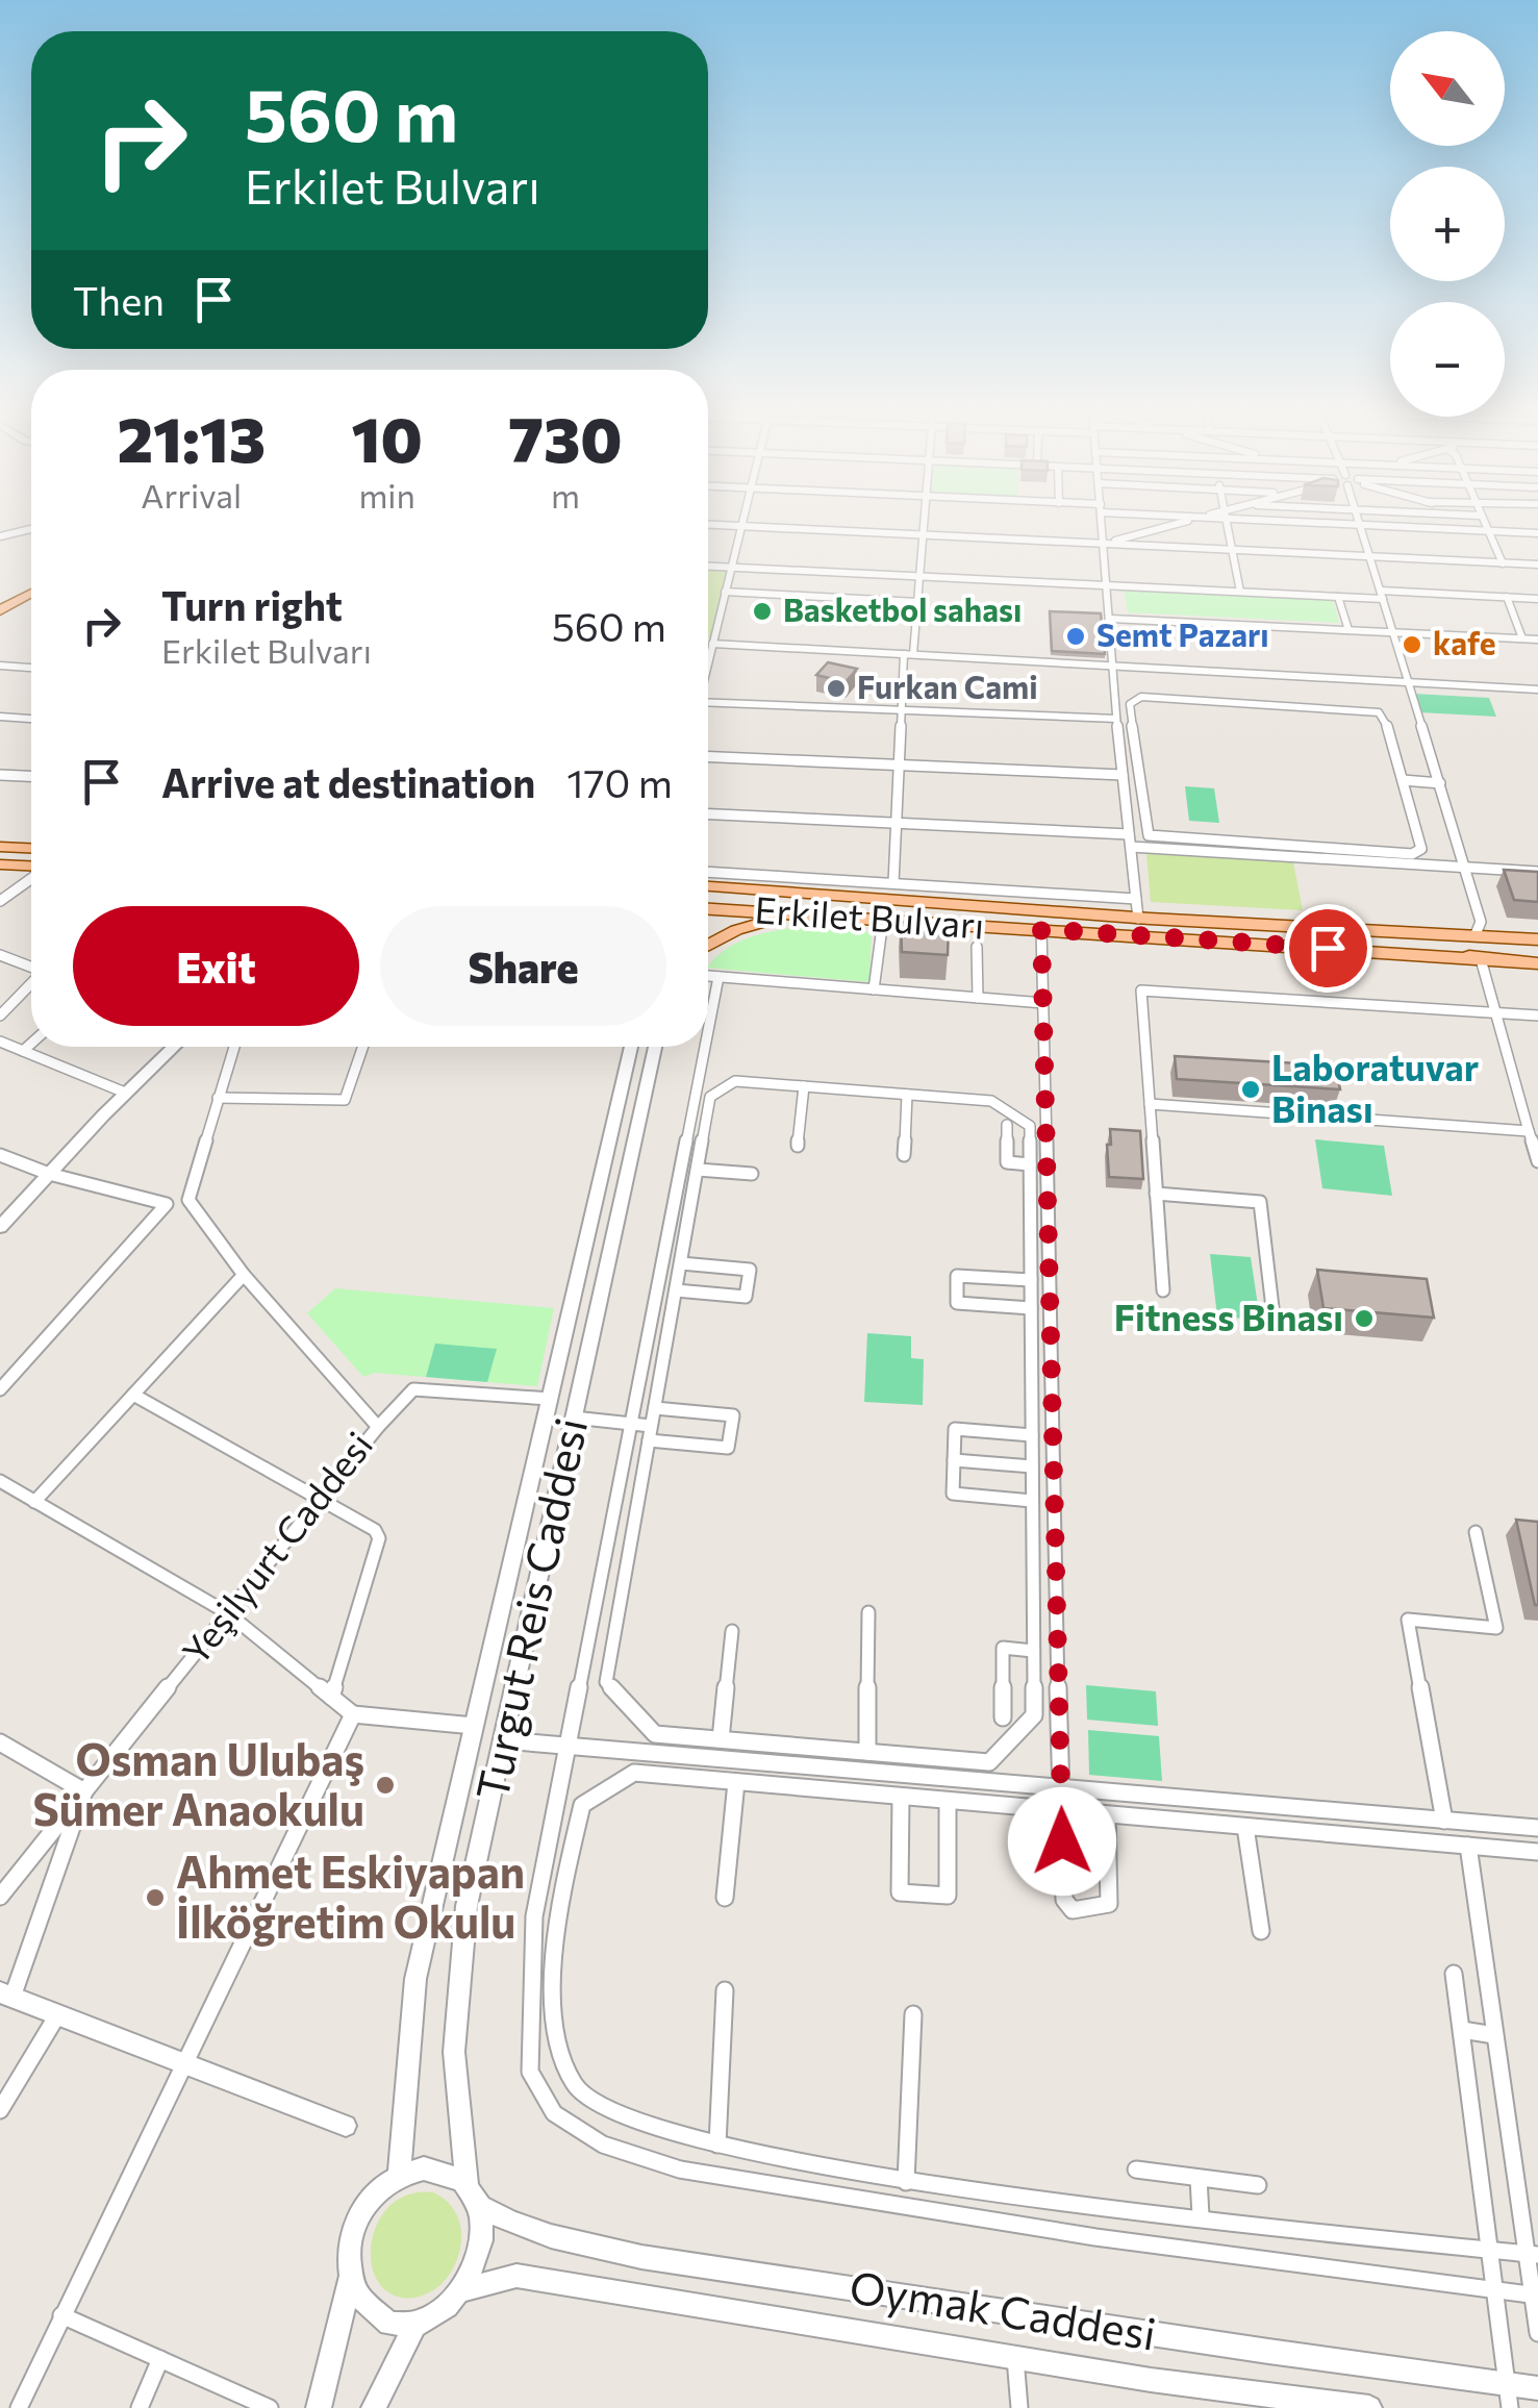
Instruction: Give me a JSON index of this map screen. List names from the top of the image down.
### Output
{
  "streets": {
    "main road": ["Erkilet Bulvarı"],
    "street": ["Yeşilyurt Caddesi", "Turgut Reis Caddesi", "Oymak Caddesi"]
  },
  "crossings": [
    ["Turgut Reis Caddesi", "Oymak Caddesi"]
  ],
  "places": [
    "Basketbol sahası",
    "Semt Pazarı",
    "kafe",
    "Furkan Cami",
    "Laboratuvar Binası",
    "Fitness Binası",
    "Osman Ulubaş Sümer Anaokulu",
    "Ahmet Eskiyapan İlköğretim Okulu"
  ],
  "north": "top left",
  "page": {
    "map_buttons": ["+", "−"],
    "turn": ["560 m", "Erkilet Bulvarı"],
    "then": "Then",
    "eta": [
      "21:13",
      "Arrival",
      "10",
      "min",
      "730",
      "m"
    ],
    "list": [
      {
        "name": "Turn right",
        "note": "Erkilet Bulvarı",
        "value": "560 m"
      },
      {
        "name": "Arrive at destination",
        "value": "170 m"
      }
    ],
    "buttons": ["Exit", "Share"]
  }
}
